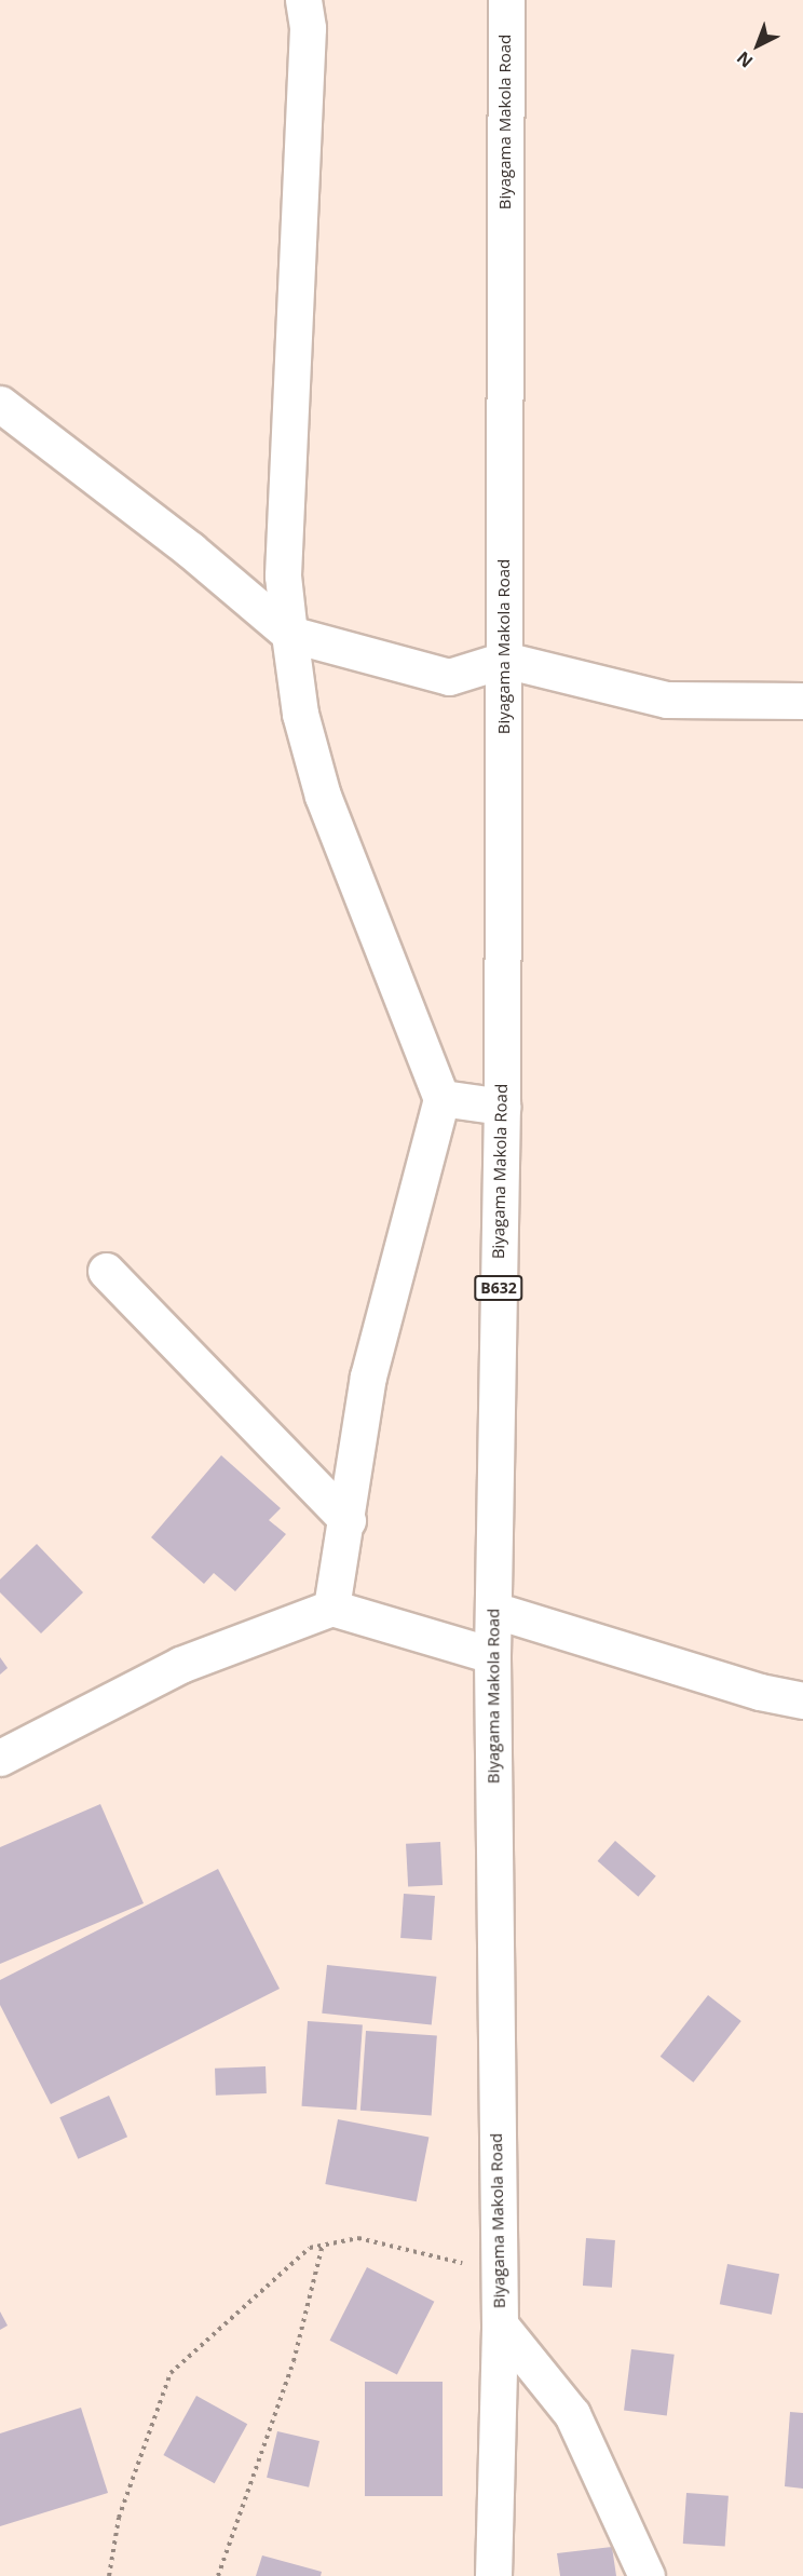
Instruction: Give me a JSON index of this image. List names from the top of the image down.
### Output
{
  "streets": {
    "street": ["Biyagama Makola Road", "B632"]
  },
  "north": "bottom left"
}
